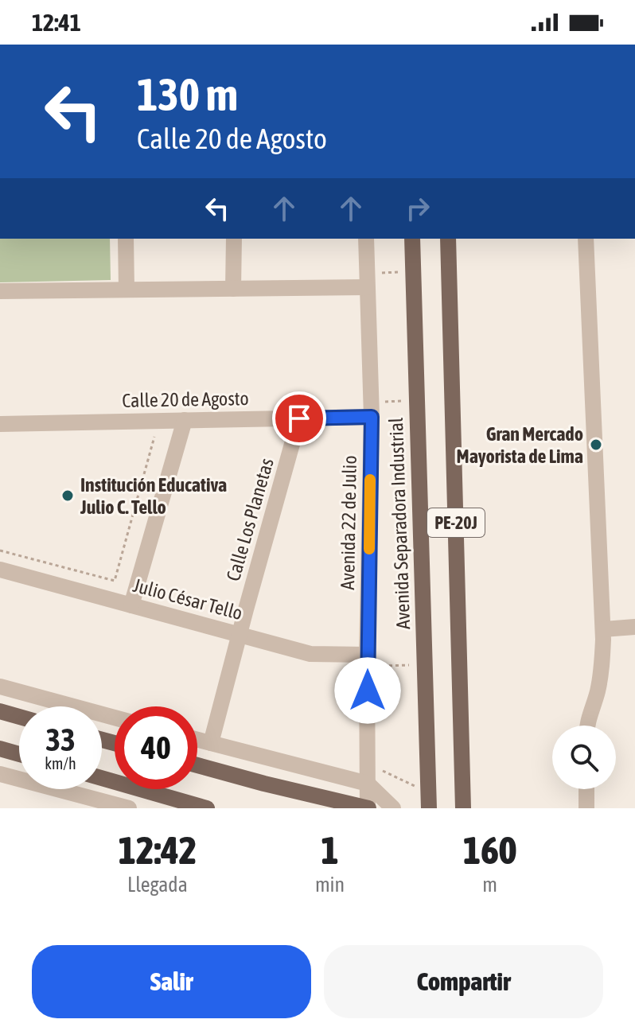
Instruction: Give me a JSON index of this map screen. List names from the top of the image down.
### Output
{
  "streets": {
    "main road": ["PE-20J", "Avenida Separadora Industrial"],
    "street": [
      "Calle 20 de Agosto",
      "Calle Los Planetas",
      "Avenida 22 de Julio",
      "Julio César Tello"
    ]
  },
  "crossings": [
    ["Calle 20 de Agosto", "Calle Los Planetas"],
    ["Calle 20 de Agosto", "Avenida 22 de Julio"],
    ["Calle Los Planetas", "Julio César Tello"],
    ["Avenida 22 de Julio", "Julio César Tello"]
  ],
  "places": ["Gran Mercado Mayorista de Lima", "Institución Educativa Julio C. Tello"],
  "page": {
    "status": "12:41",
    "turn": ["130 m", "Calle 20 de Agosto"],
    "speed": "33 km/h",
    "limit": "40",
    "eta": [
      "12:42",
      "Llegada",
      "1",
      "min",
      "160",
      "m"
    ],
    "buttons": ["Salir", "Compartir"]
  }
}
